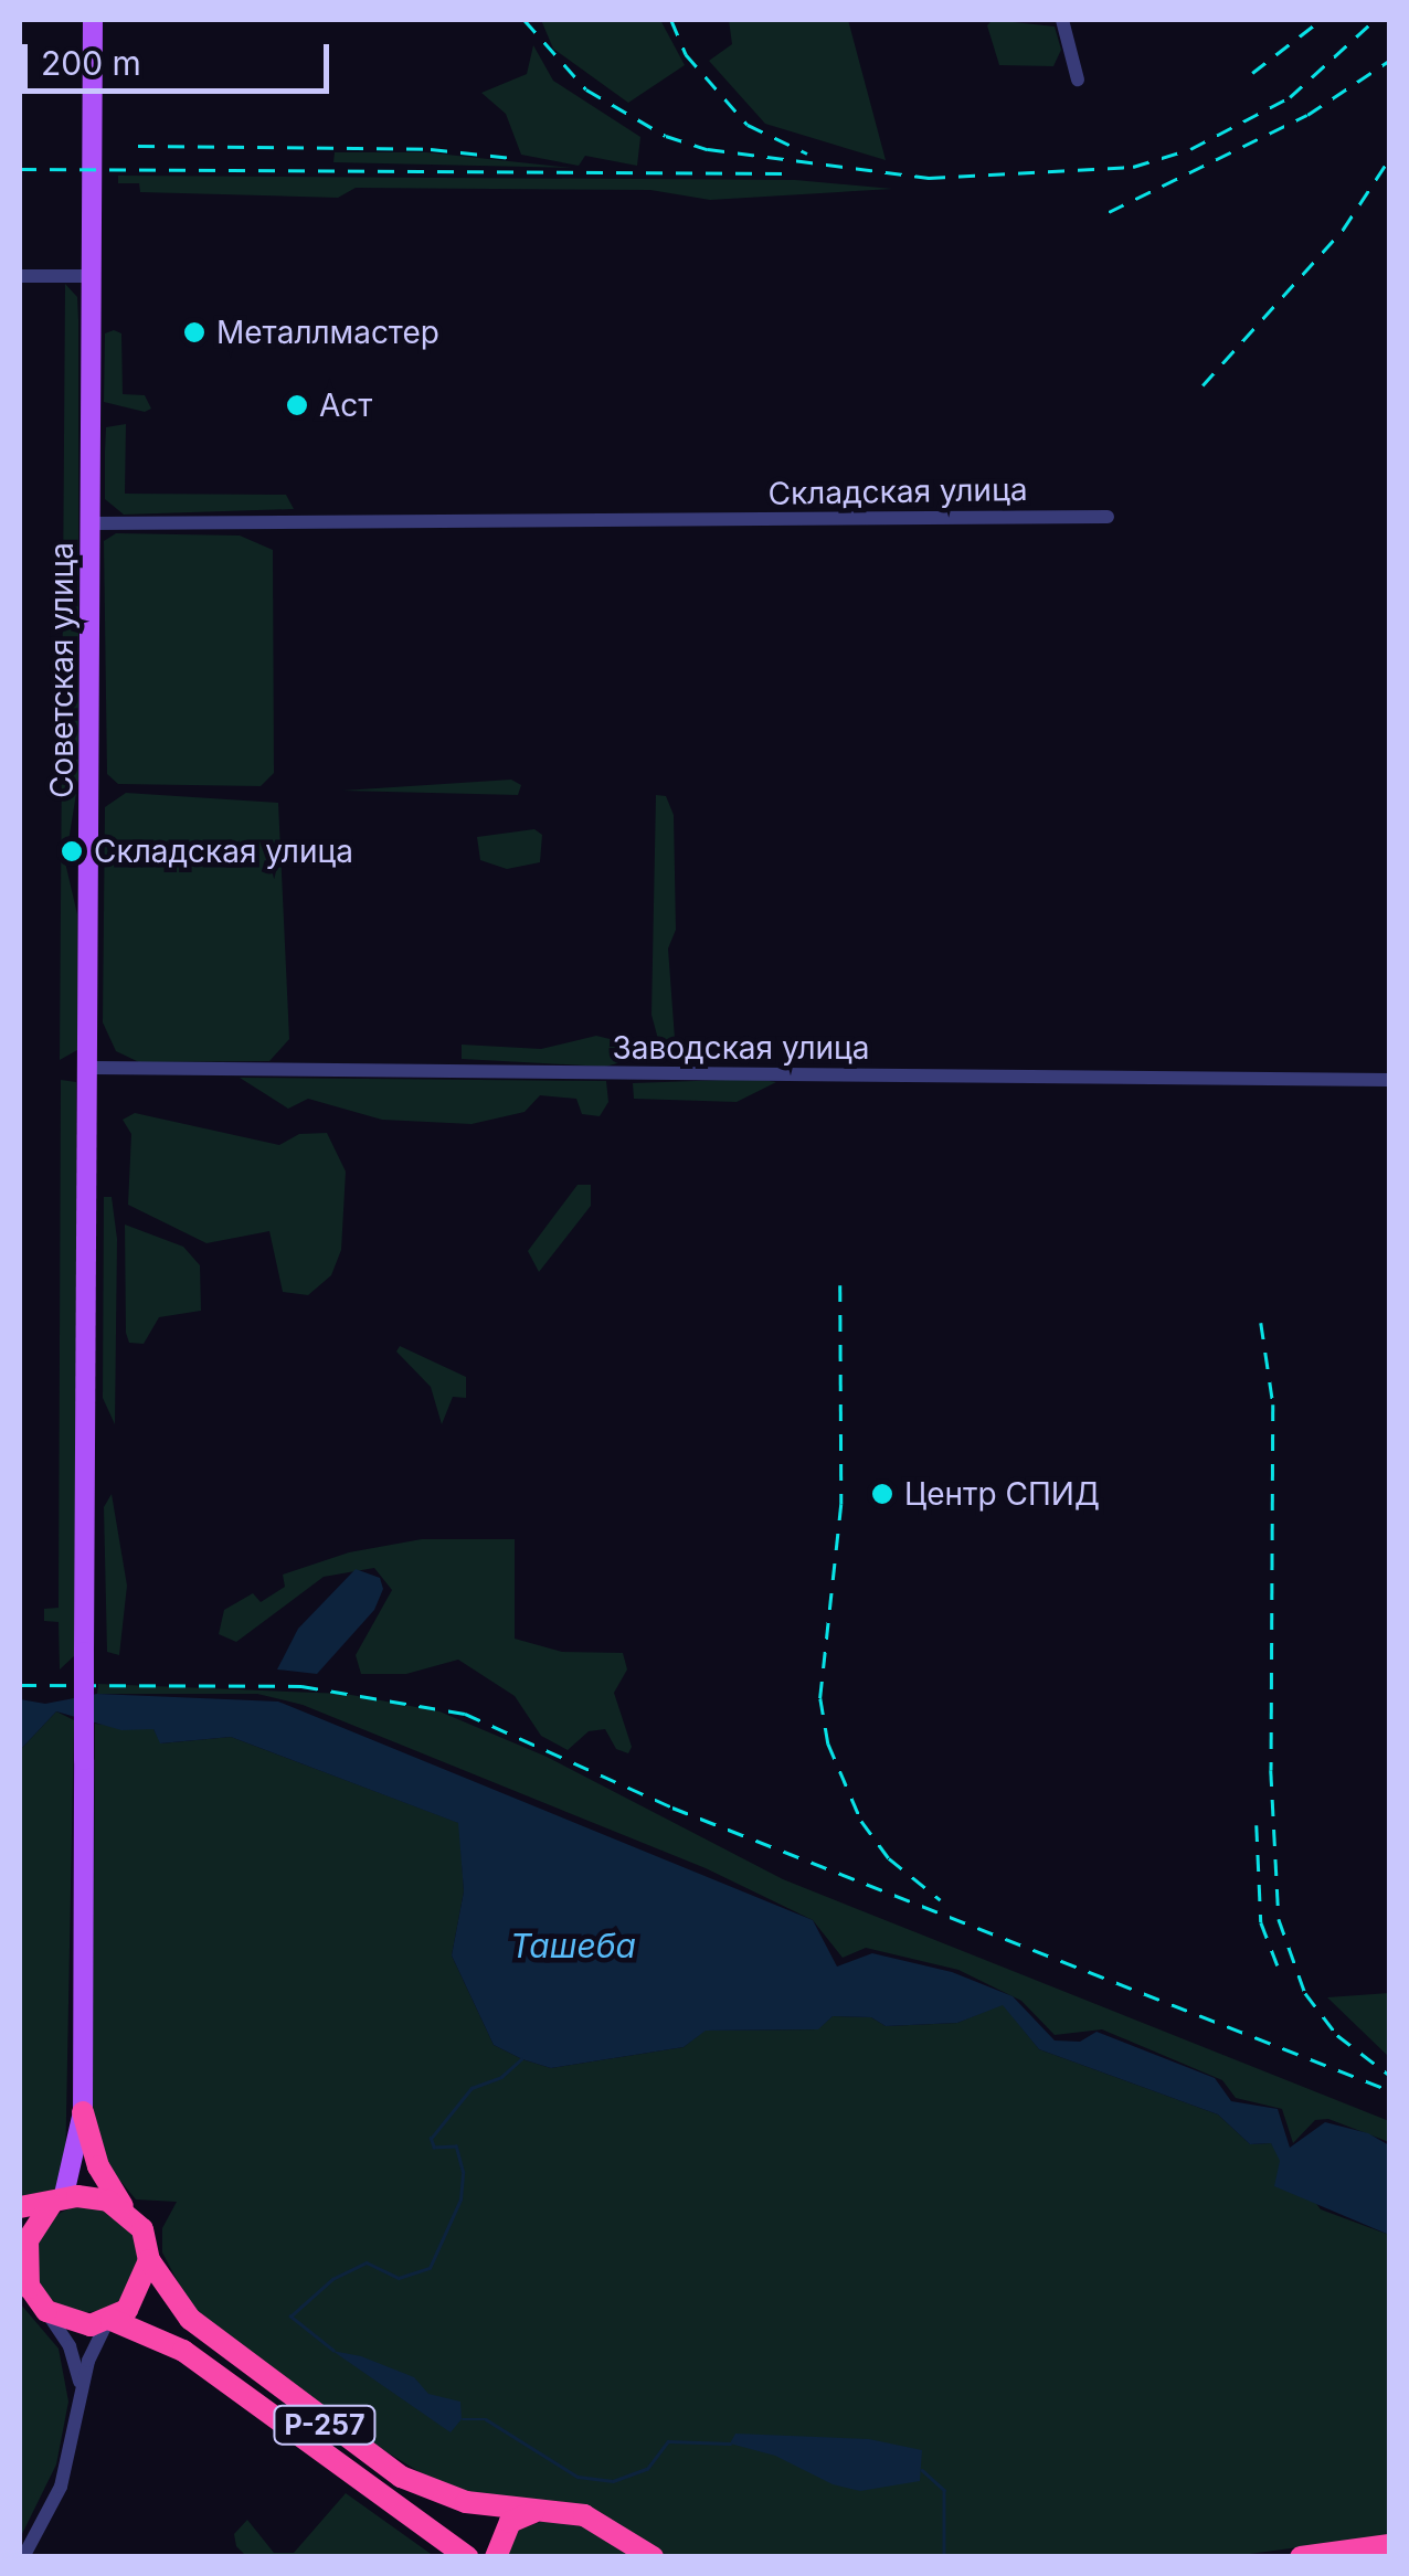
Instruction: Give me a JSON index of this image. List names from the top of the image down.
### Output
{
  "streets": {
    "highway": ["Р-257"],
    "main road": ["Советская улица"],
    "street": ["Складская улица", "Заводская улица"]
  },
  "crossings": [
    ["Складская улица", "Советская улица"],
    ["Советская улица", "Заводская улица"],
    ["Советская улица", "Р-257"]
  ],
  "water": ["Ташеба"],
  "places": [
    "Металлмастер",
    "Аст",
    "Складская улица",
    "Центр СПИД"
  ],
  "scale_bar": "200 m"
}
